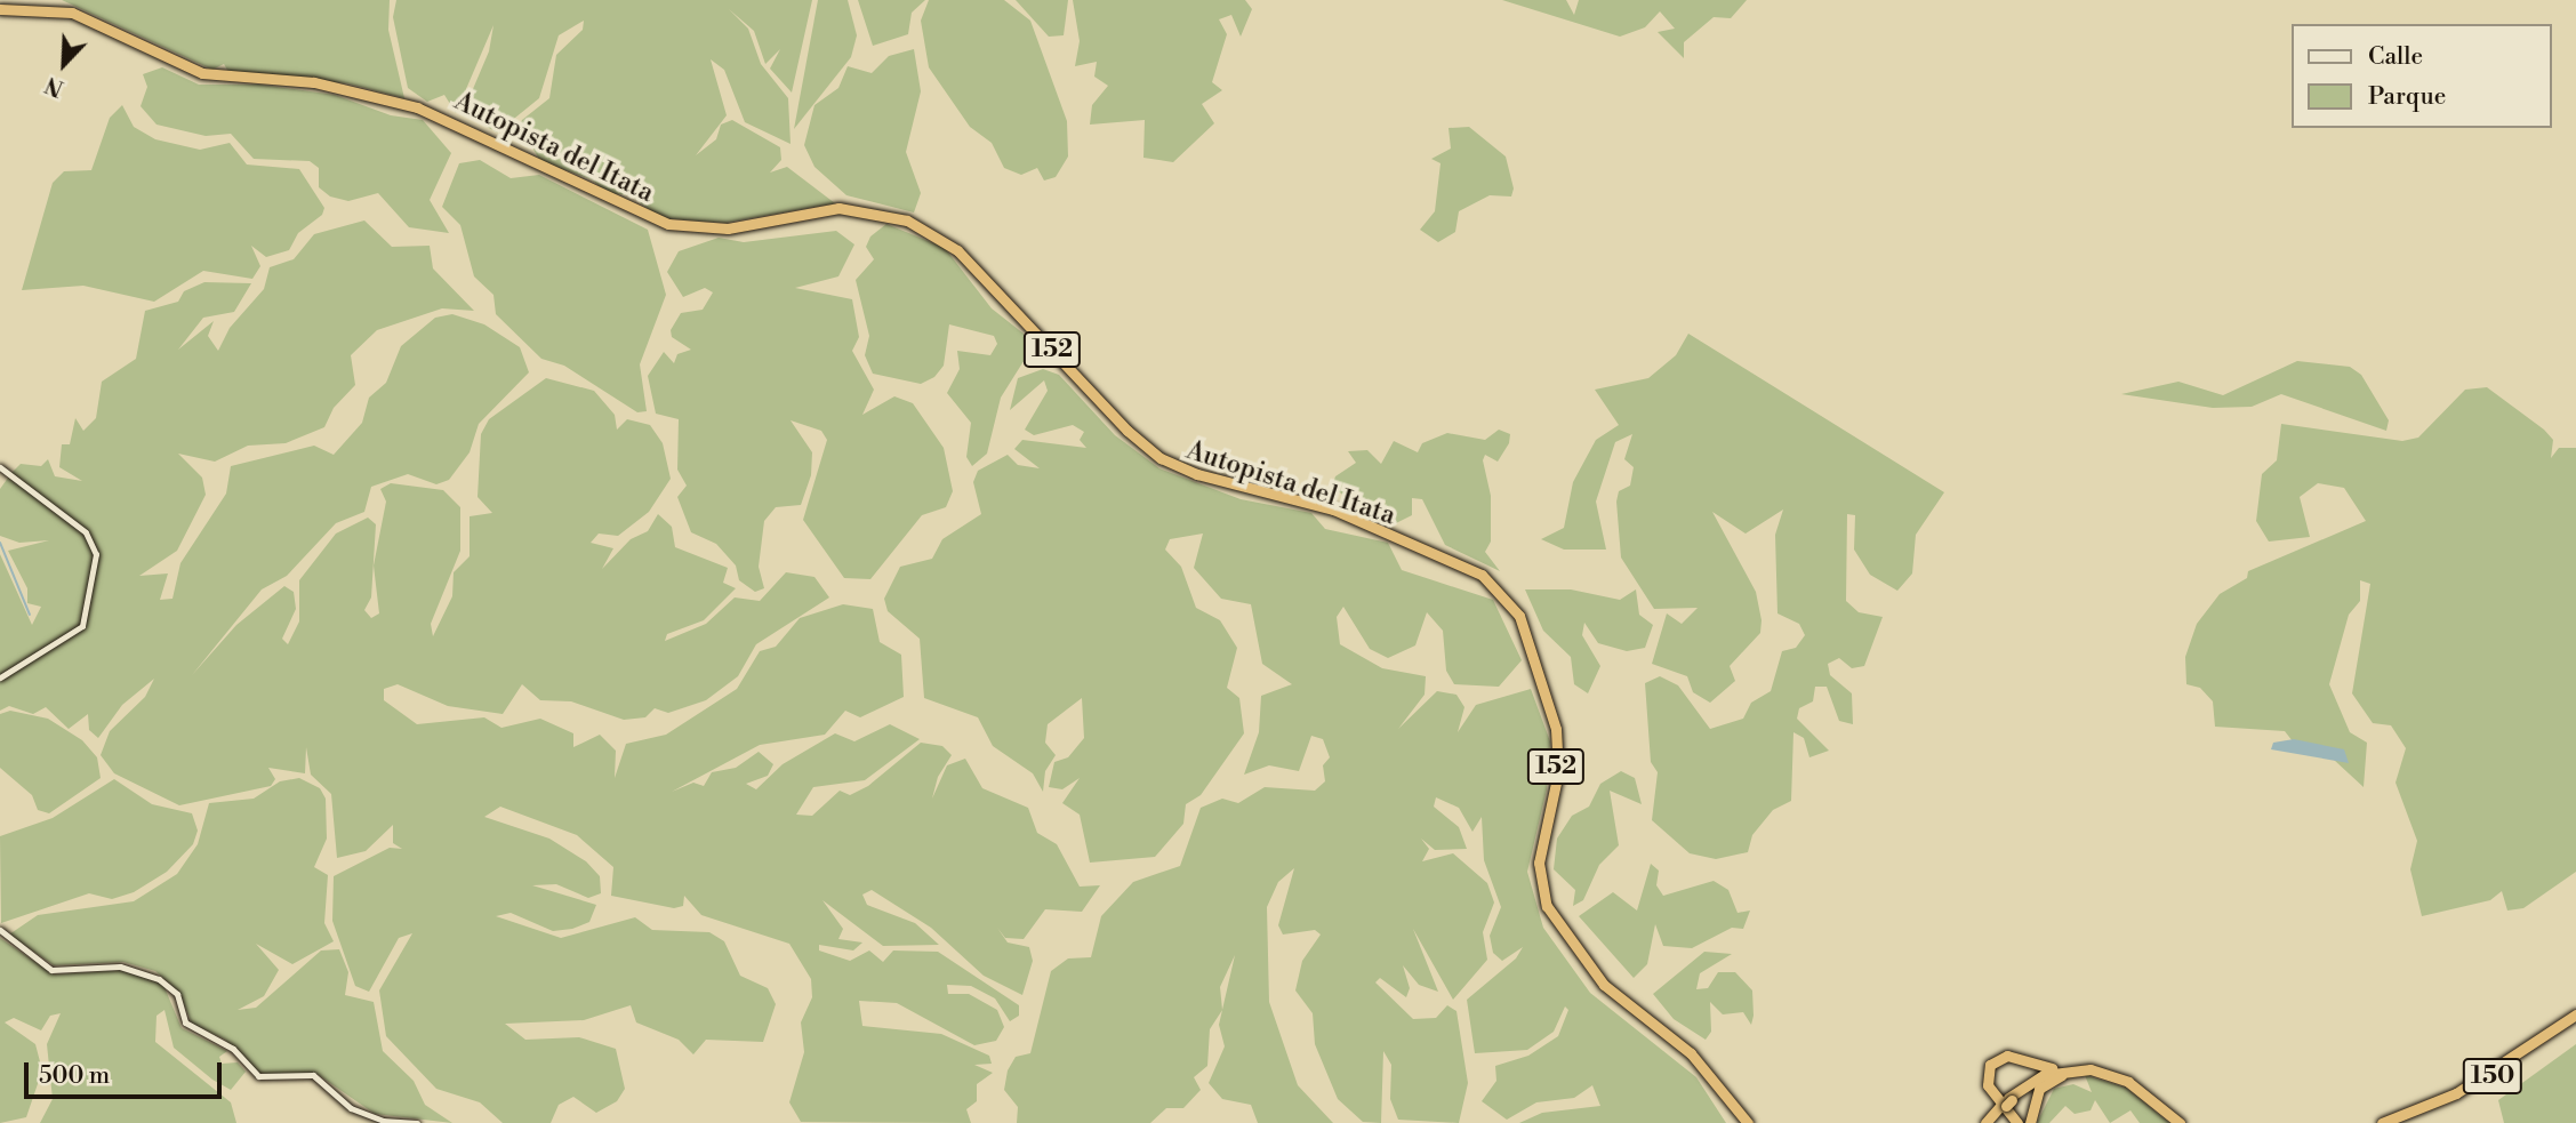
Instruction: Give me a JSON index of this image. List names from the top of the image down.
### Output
{
  "streets": {
    "highway": ["Autopista del Itata", "152", "150"]
  },
  "legend": ["Calle", "Parque"],
  "scale_bar": "500 m",
  "north": "bottom left"
}
